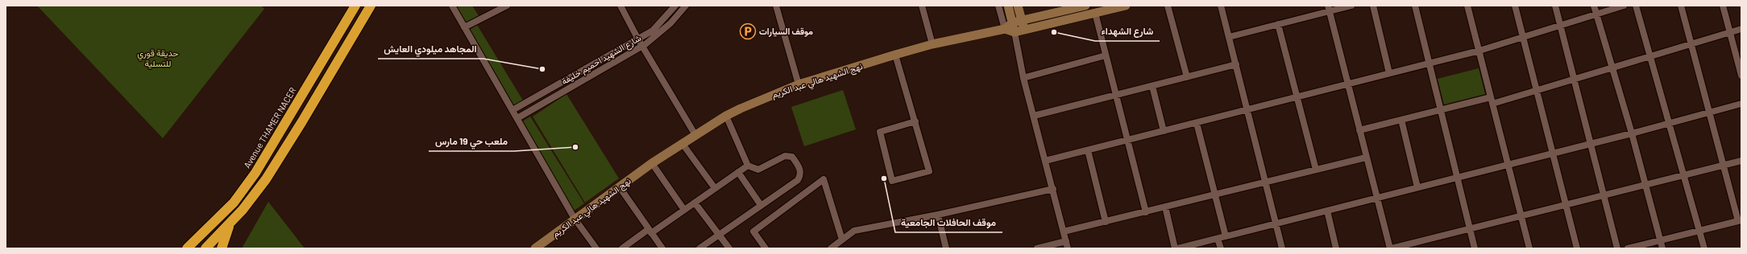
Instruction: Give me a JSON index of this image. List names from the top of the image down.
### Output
{
  "streets": {
    "highway": ["Avenue THAMER NACER"],
    "main road": ["نهج الشهيد هالي عبد الكريم"],
    "street": ["شارع الشهيد احميم خليفة"]
  },
  "parks": ["حديقة قوري للتسلية"],
  "places": {
    "parking": ["موقف السيارات"],
    "other": [
      "شارع الشهداء",
      "المجاهد ميلودي العايش",
      "ملعب حي 19 مارس",
      "موقف الحافلات الجامعية"
    ]
  }
}
